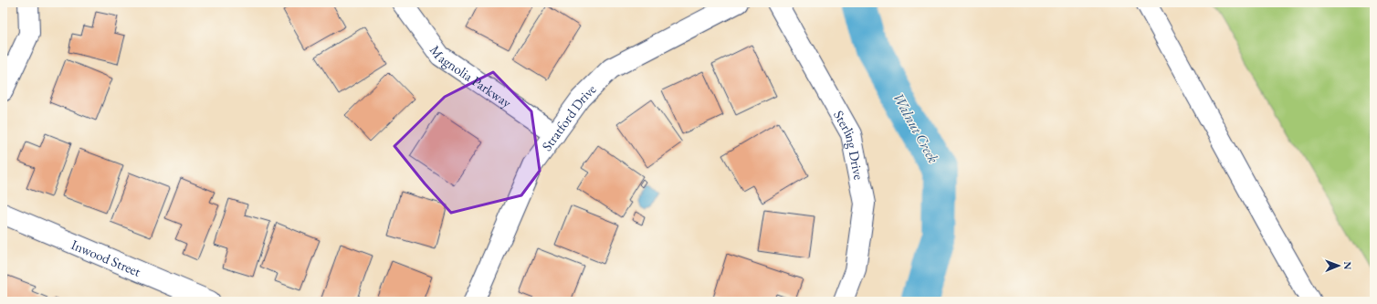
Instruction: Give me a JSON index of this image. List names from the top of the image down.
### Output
{
  "streets": {
    "street": [
      "Magnolia Parkway",
      "Stratford Drive",
      "Sterling Drive",
      "Inwood Street"
    ]
  },
  "crossings": [
    ["Magnolia Parkway", "Stratford Drive"]
  ],
  "water": ["Walnut Creek"],
  "north": "right"
}
